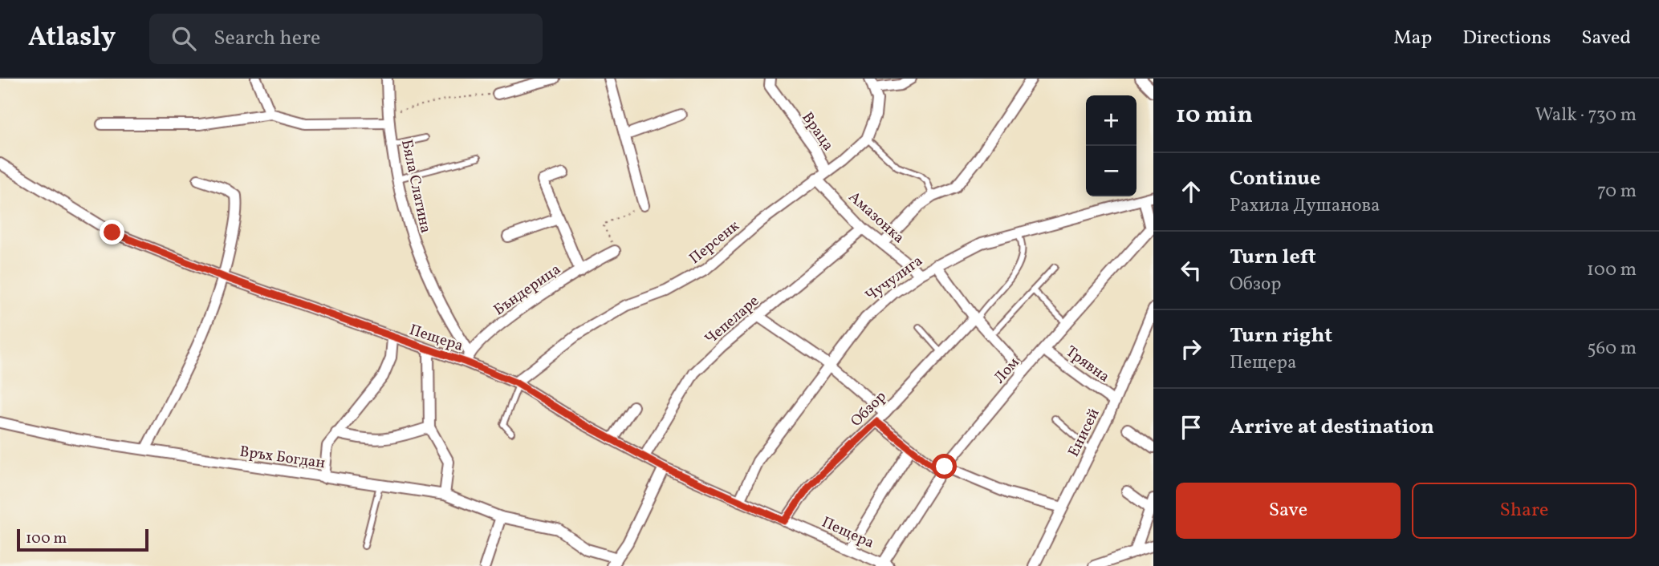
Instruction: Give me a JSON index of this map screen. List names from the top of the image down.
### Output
{
  "streets": {
    "street": [
      "Враца",
      "Бяла Слатина",
      "Амазонка",
      "Персенк",
      "Чучулига",
      "Бъндерица",
      "Чепеларе",
      "Пещера",
      "Трявна",
      "Лом",
      "Обзор",
      "Енисей",
      "Връх Богдан"
    ]
  },
  "crossings": [
    ["Враца", "Персенк"],
    ["Бяла Слатина", "Бъндерица"],
    ["Бяла Слатина", "Пещера"],
    ["Амазонка", "Персенк"],
    ["Амазонка", "Чучулига"],
    ["Амазонка", "Чепеларе"],
    ["Персенк", "Пещера"],
    ["Чучулига", "Пещера"],
    ["Чучулига", "Лом"],
    ["Бъндерица", "Пещера"],
    ["Чепеларе", "Пещера"],
    ["Пещера", "Лом"],
    ["Пещера", "Обзор"],
    ["Трявна", "Лом"],
    ["Трявна", "Енисей"]
  ],
  "scale_bar": "100 m",
  "page": {
    "header": "Atlasly",
    "search": "Search here",
    "nav": ["Map", "Directions", "Saved"],
    "heading": ["10 min", "Walk · 730 m"],
    "map_buttons": ["+", "−"],
    "list": [
      ["Continue", "Рахила Душанова", "70 m"],
      ["Turn left", "Обзор", "100 m"],
      ["Turn right", "Пещера", "560 m"],
      "Arrive at destination"
    ],
    "buttons": ["Save", "Share"],
    "scale": "100 m"
  }
}
